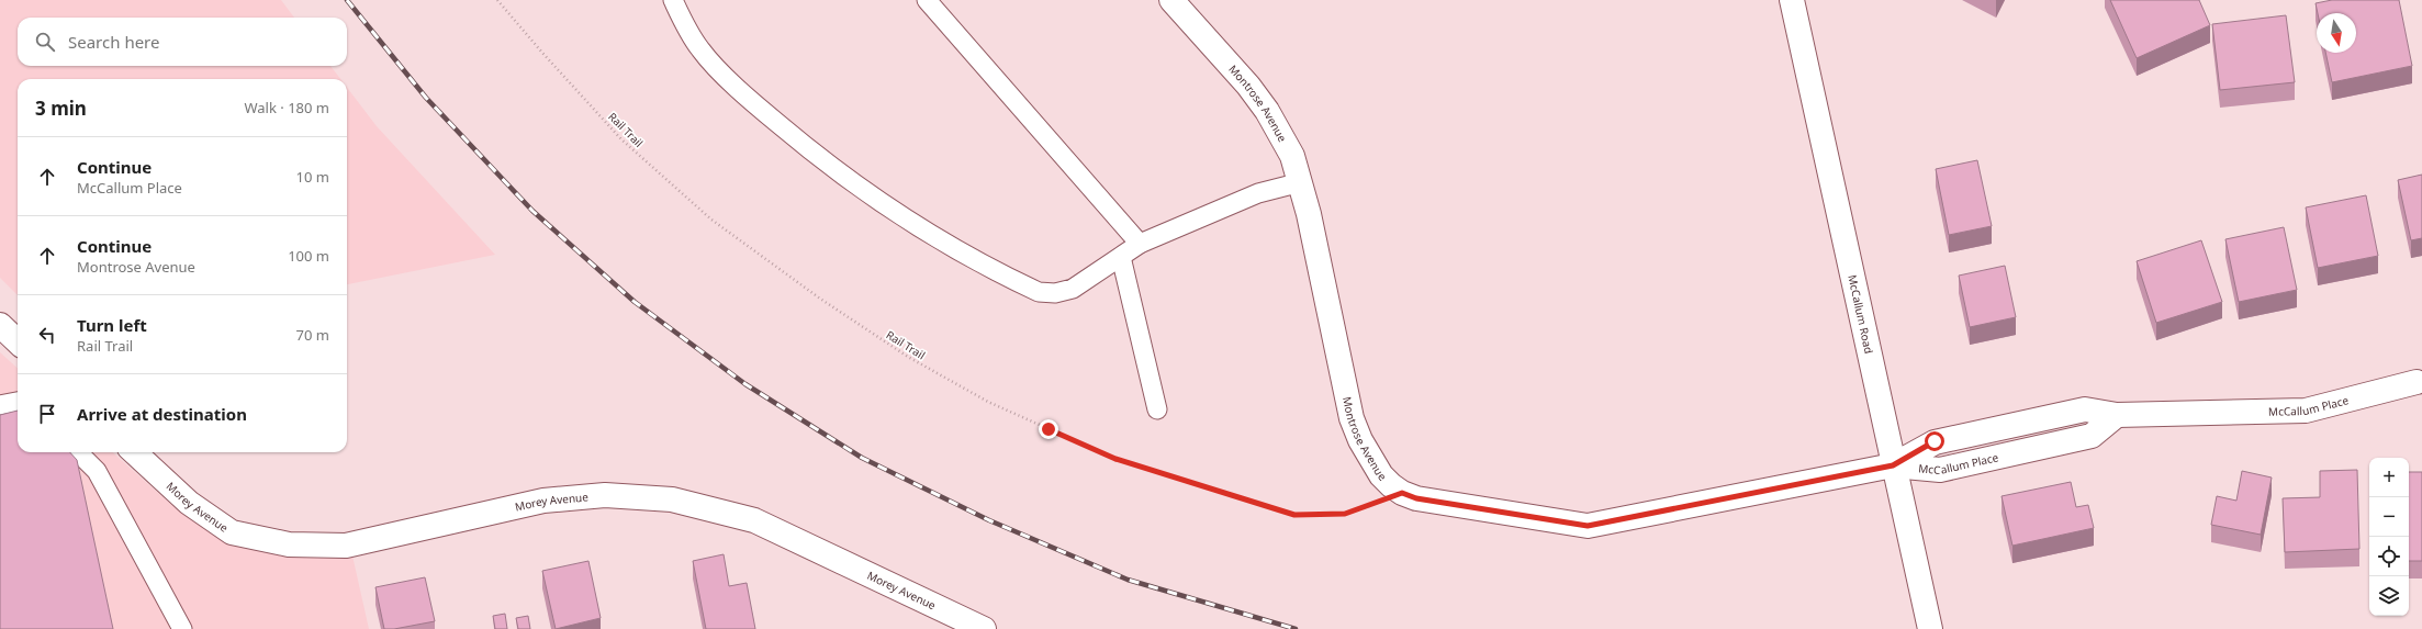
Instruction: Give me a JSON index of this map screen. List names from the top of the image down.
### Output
{
  "streets": {
    "street": [
      "Montrose Avenue",
      "McCallum Road",
      "McCallum Place",
      "Morey Avenue"
    ],
    "path": ["Rail Trail"]
  },
  "crossings": [
    ["Montrose Avenue", "Rail Trail"],
    ["Montrose Avenue", "McCallum Road"],
    ["Montrose Avenue", "McCallum Place"],
    ["McCallum Road", "McCallum Place"]
  ],
  "north": "bottom",
  "page": {
    "search": "Search here",
    "heading": ["3 min", "Walk · 180 m"],
    "list": [
      ["Continue", "McCallum Place", "10 m"],
      ["Continue", "Montrose Avenue", "100 m"],
      ["Turn left", "Rail Trail", "70 m"],
      "Arrive at destination"
    ],
    "map_buttons": ["+", "−"]
  }
}
